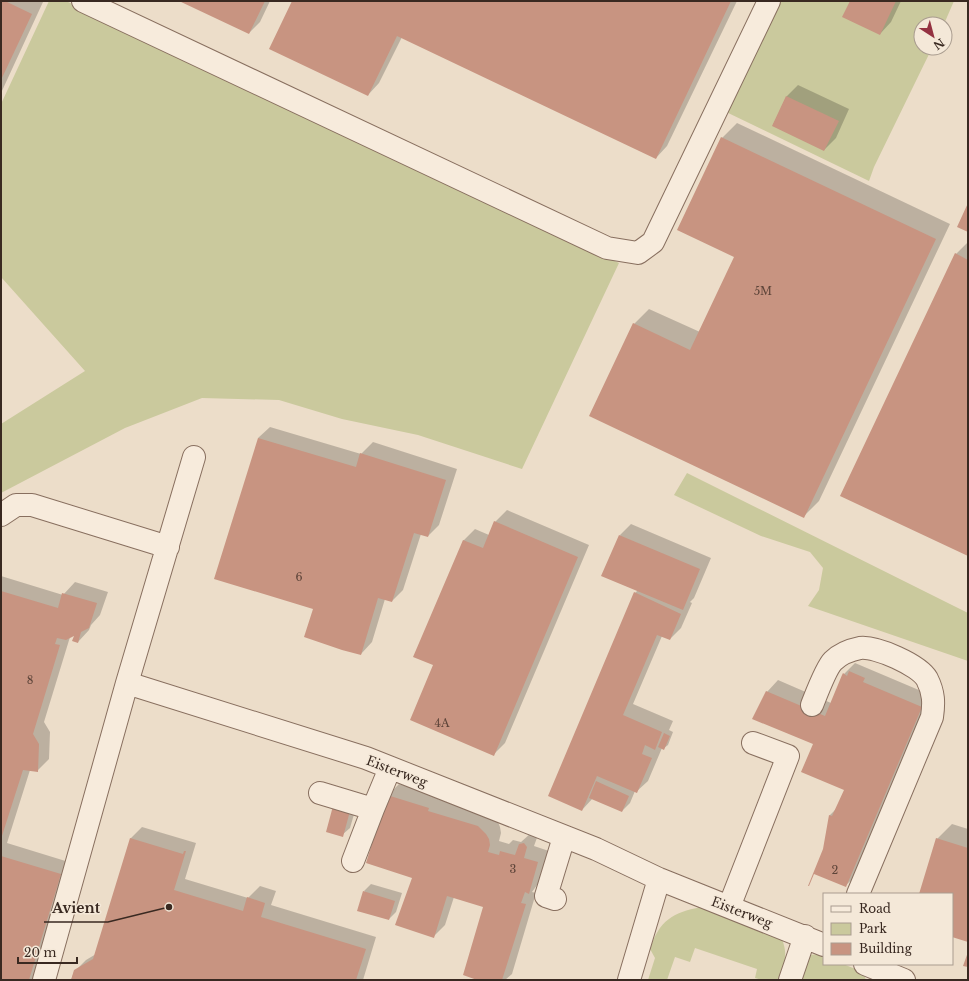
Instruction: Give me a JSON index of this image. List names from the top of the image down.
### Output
{
  "streets": {
    "street": ["Eisterweg"]
  },
  "places": ["Avient"],
  "house_numbers": [
    "5M",
    "6",
    "8",
    "4A",
    "3",
    "2"
  ],
  "legend": ["Road", "Park", "Building"],
  "scale_bar": "20 m",
  "north": "bottom right"
}
